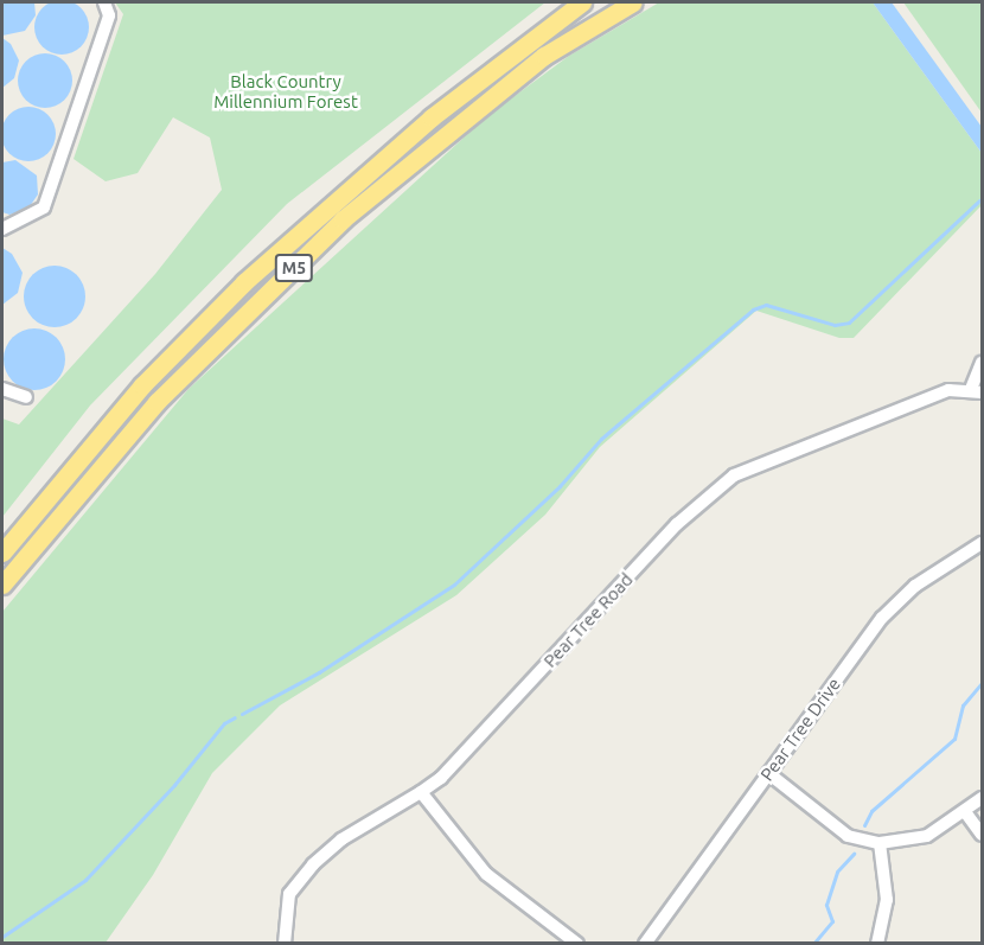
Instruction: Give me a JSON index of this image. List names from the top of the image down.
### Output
{
  "streets": {
    "highway": ["M5"],
    "street": ["Pear Tree Road", "Pear Tree Drive"]
  },
  "parks": ["Black Country Millennium Forest"]
}
